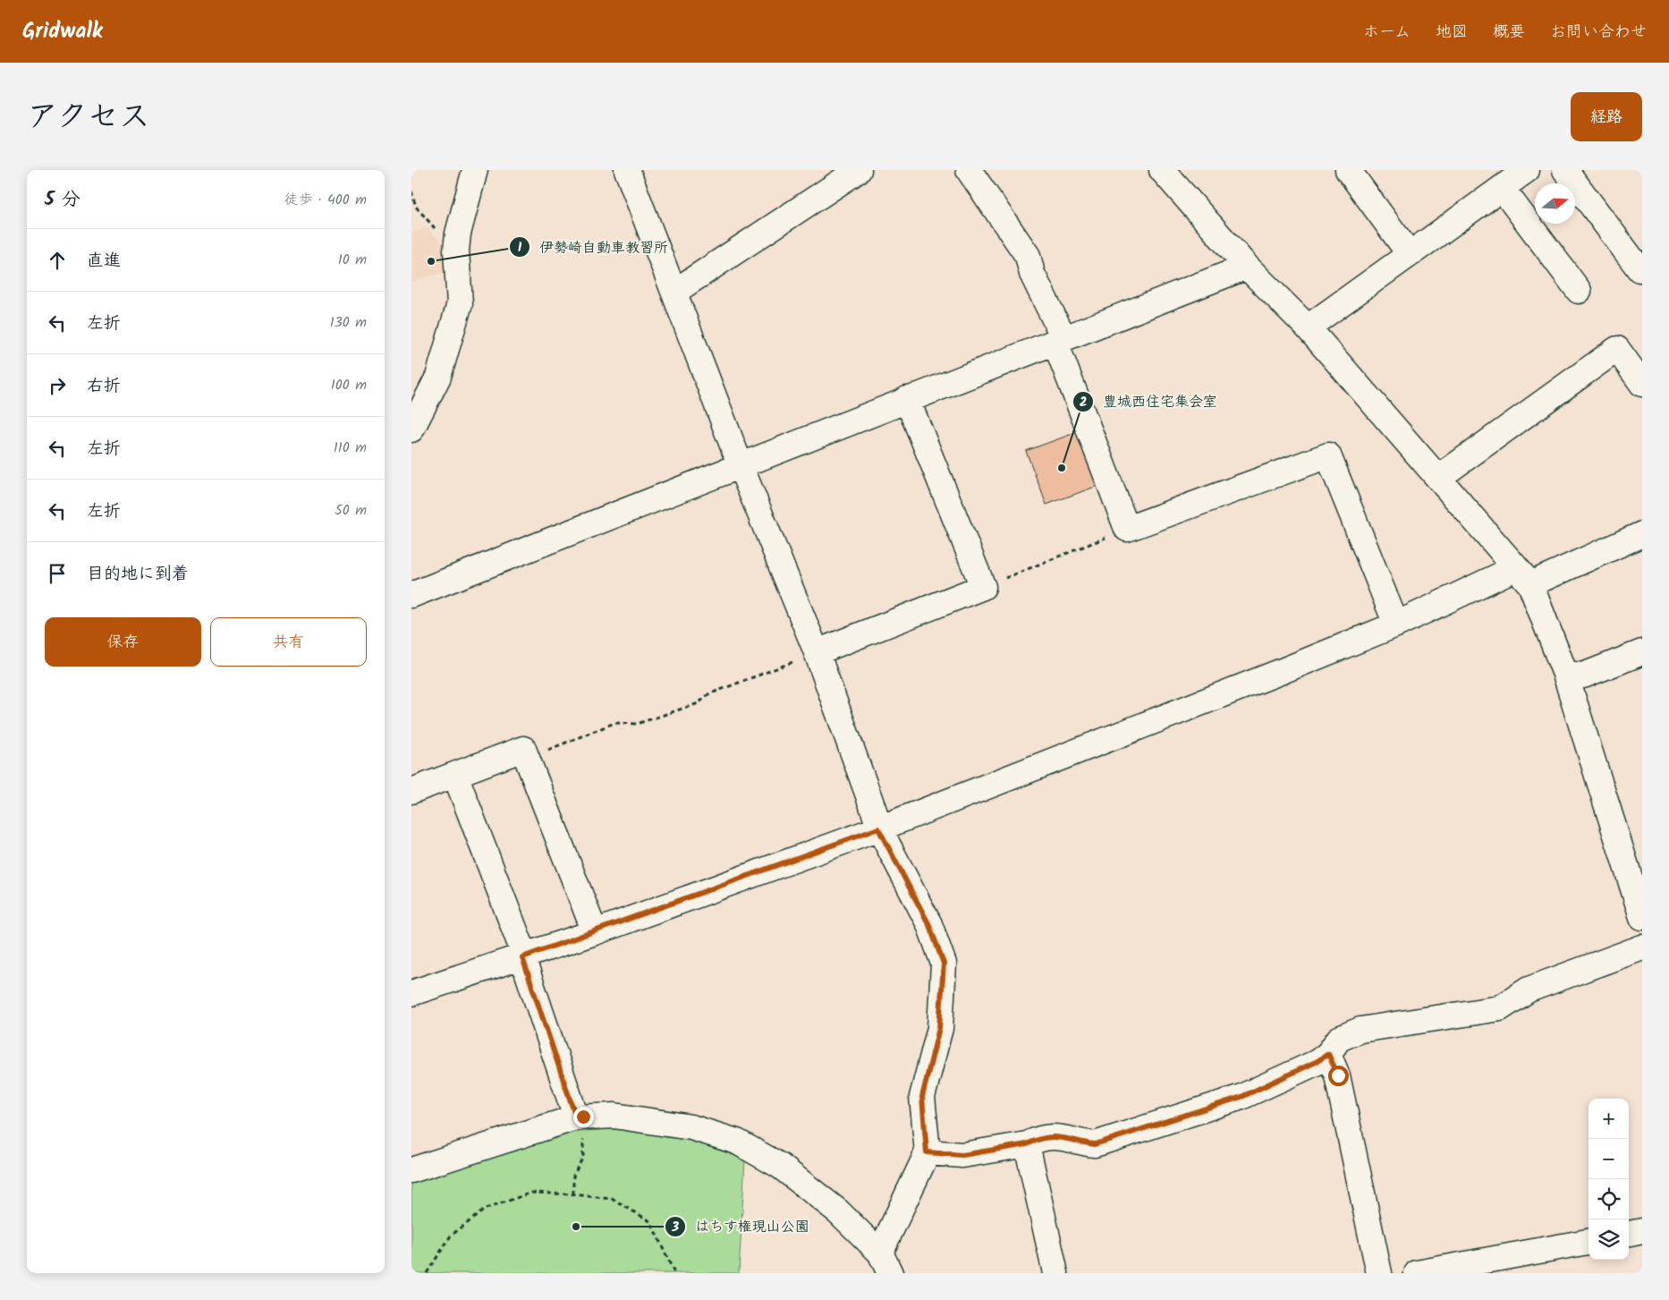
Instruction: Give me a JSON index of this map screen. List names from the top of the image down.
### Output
{
  "places": ["伊勢崎自動車教習所", "豊城西住宅集会室", "はちす権現山公園"],
  "north": "right",
  "page": {
    "header": "Gridwalk",
    "nav": [
      "ホーム",
      "地図",
      "概要",
      "お問い合わせ"
    ],
    "title": "アクセス",
    "buttons": [
      "経路",
      ["保存", "共有"]
    ],
    "heading": ["5 分", "徒歩 · 400 m"],
    "list": [
      ["直進", "10 m"],
      ["左折", "130 m"],
      ["右折", "100 m"],
      ["左折", "110 m"],
      ["左折", "50 m"],
      "目的地に到着"
    ],
    "map_buttons": ["+", "−"]
  }
}
